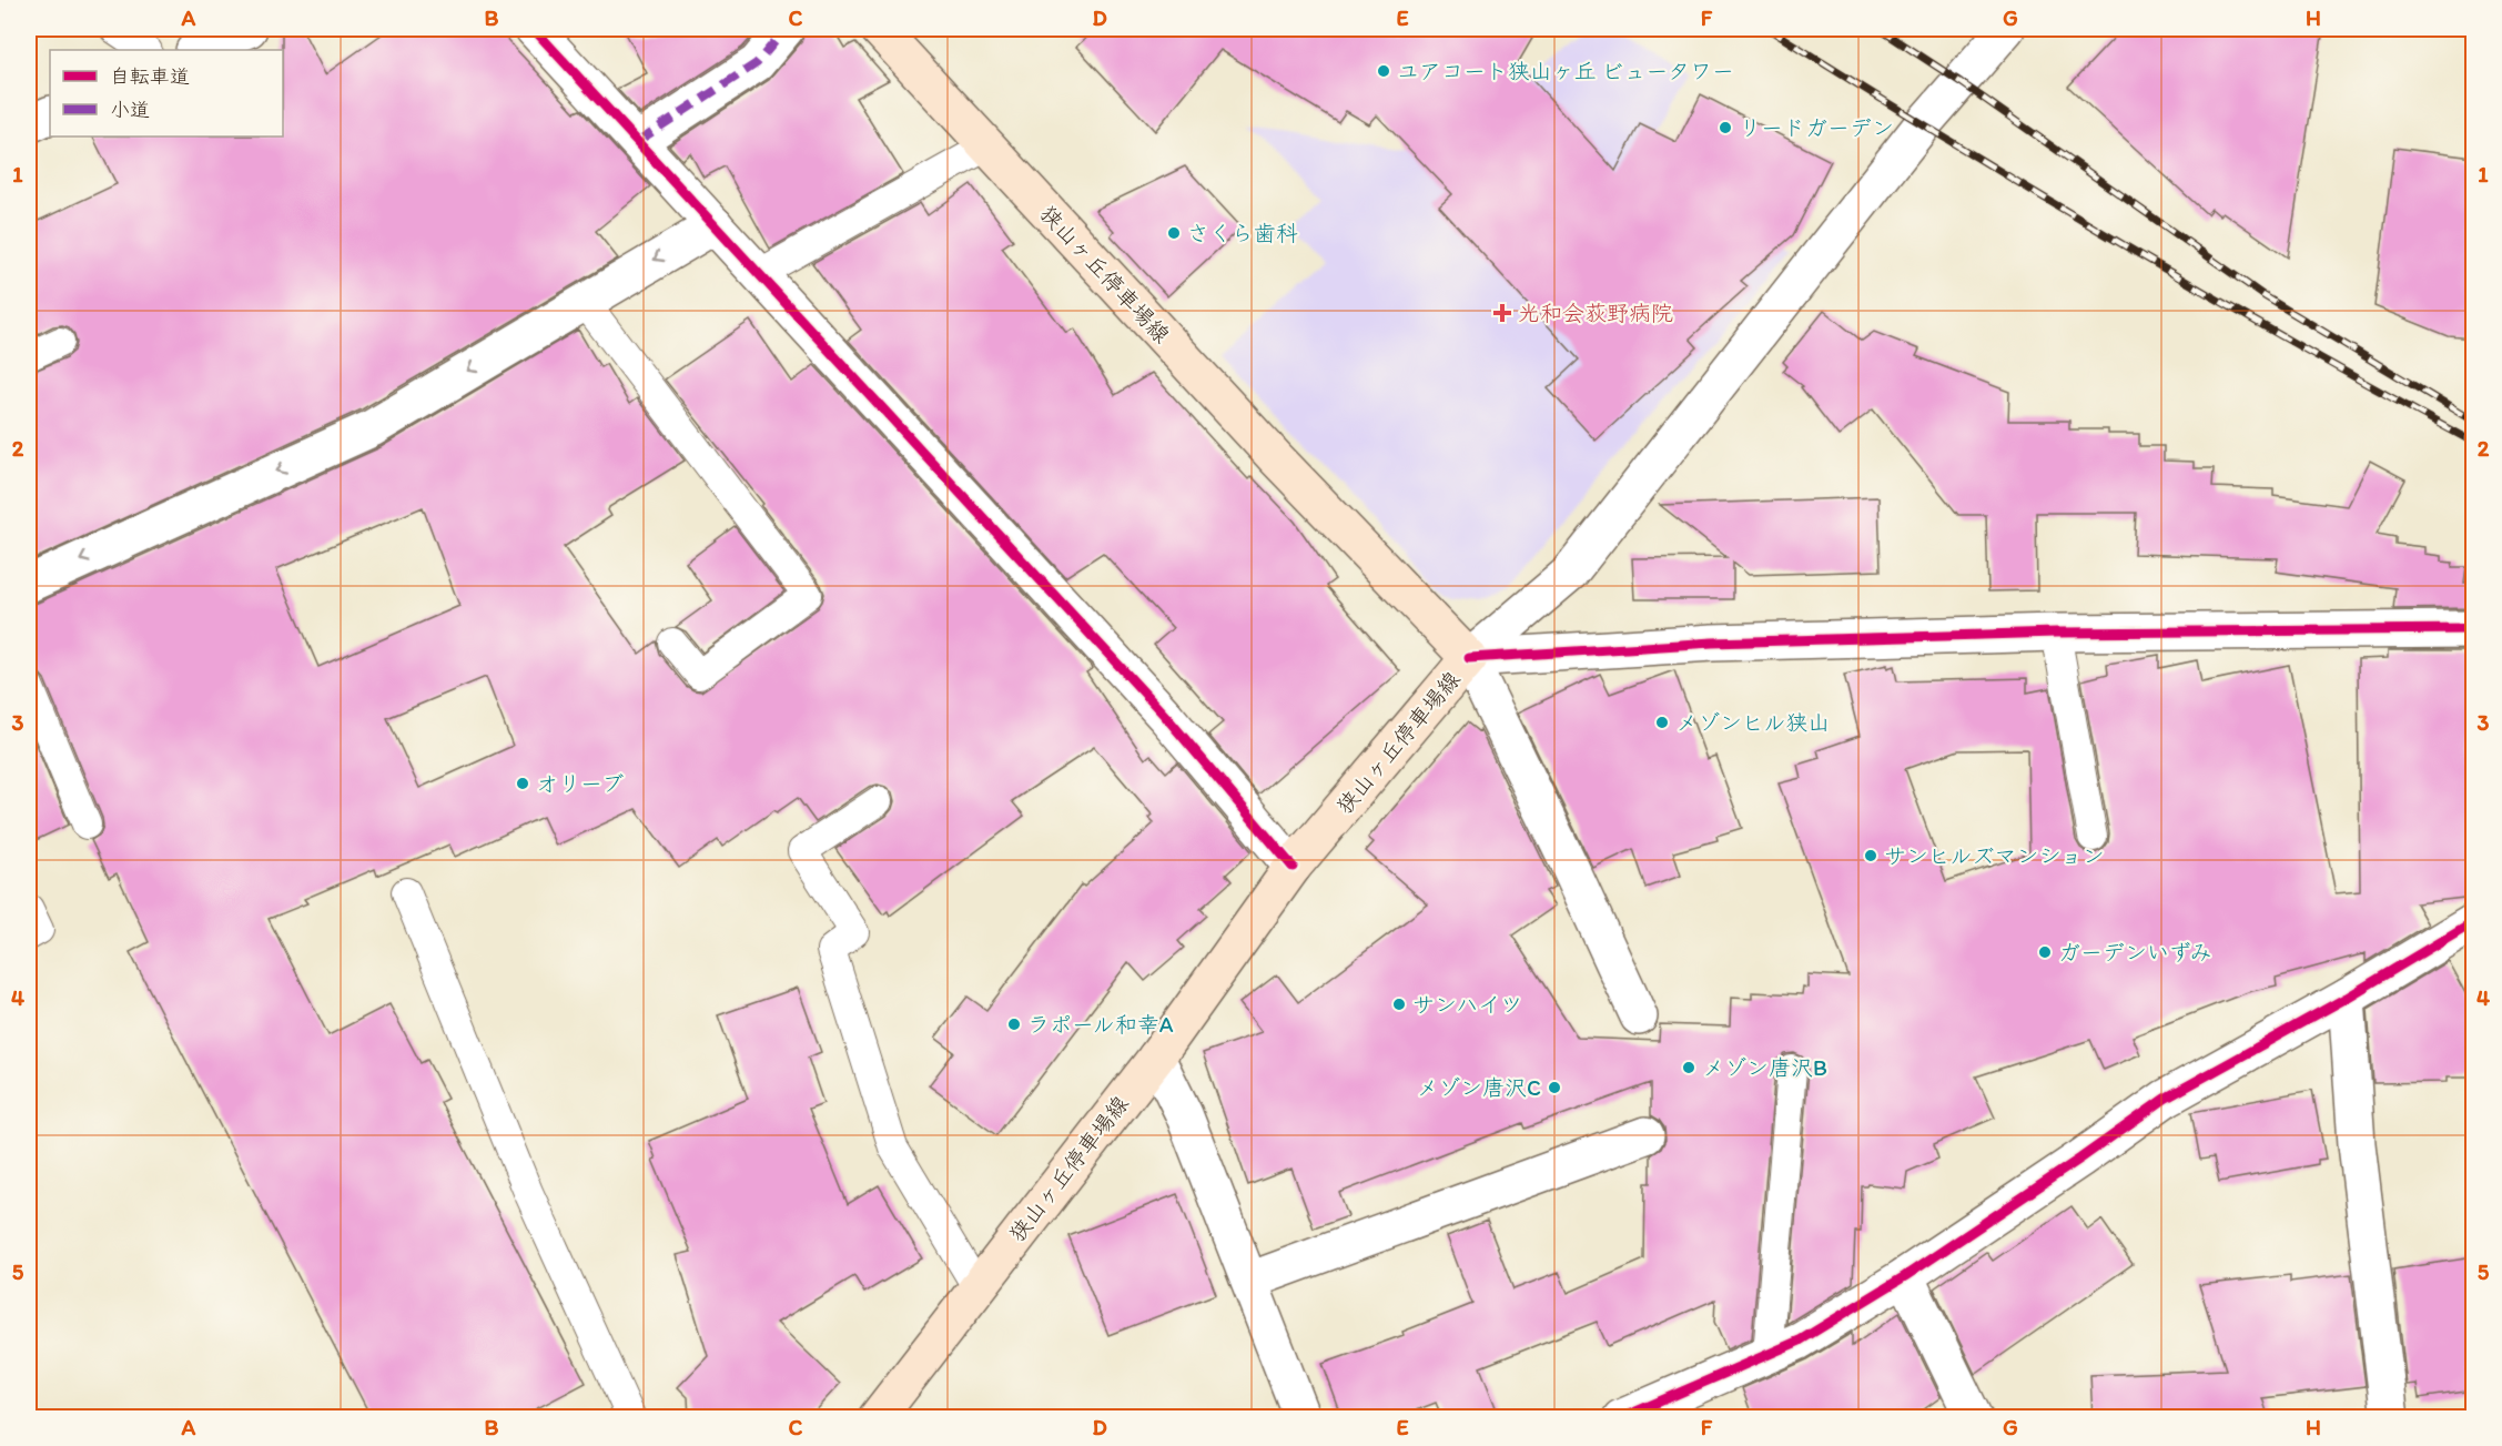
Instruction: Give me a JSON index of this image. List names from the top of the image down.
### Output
{
  "streets": {
    "main road": ["狭山ヶ丘停車場線"]
  },
  "places": {
    "other": [
      "ユアコート狭山ヶ丘 ビュータワー",
      "リードガーデン",
      "さくら歯科",
      "メゾンヒル狭山",
      "オリーブ",
      "サンヒルズマンション",
      "ガーデンいずみ",
      "サンハイツ",
      "ラポール和幸A",
      "メゾン唐沢B",
      "メゾン唐沢C"
    ],
    "health": ["光和会荻野病院"]
  },
  "legend": ["自転車道", "小道"],
  "grid": {
    "columns": [
      "A",
      "B",
      "C",
      "D",
      "E",
      "F",
      "G",
      "H"
    ],
    "rows": [
      "1",
      "2",
      "3",
      "4",
      "5"
    ]
  }
}
